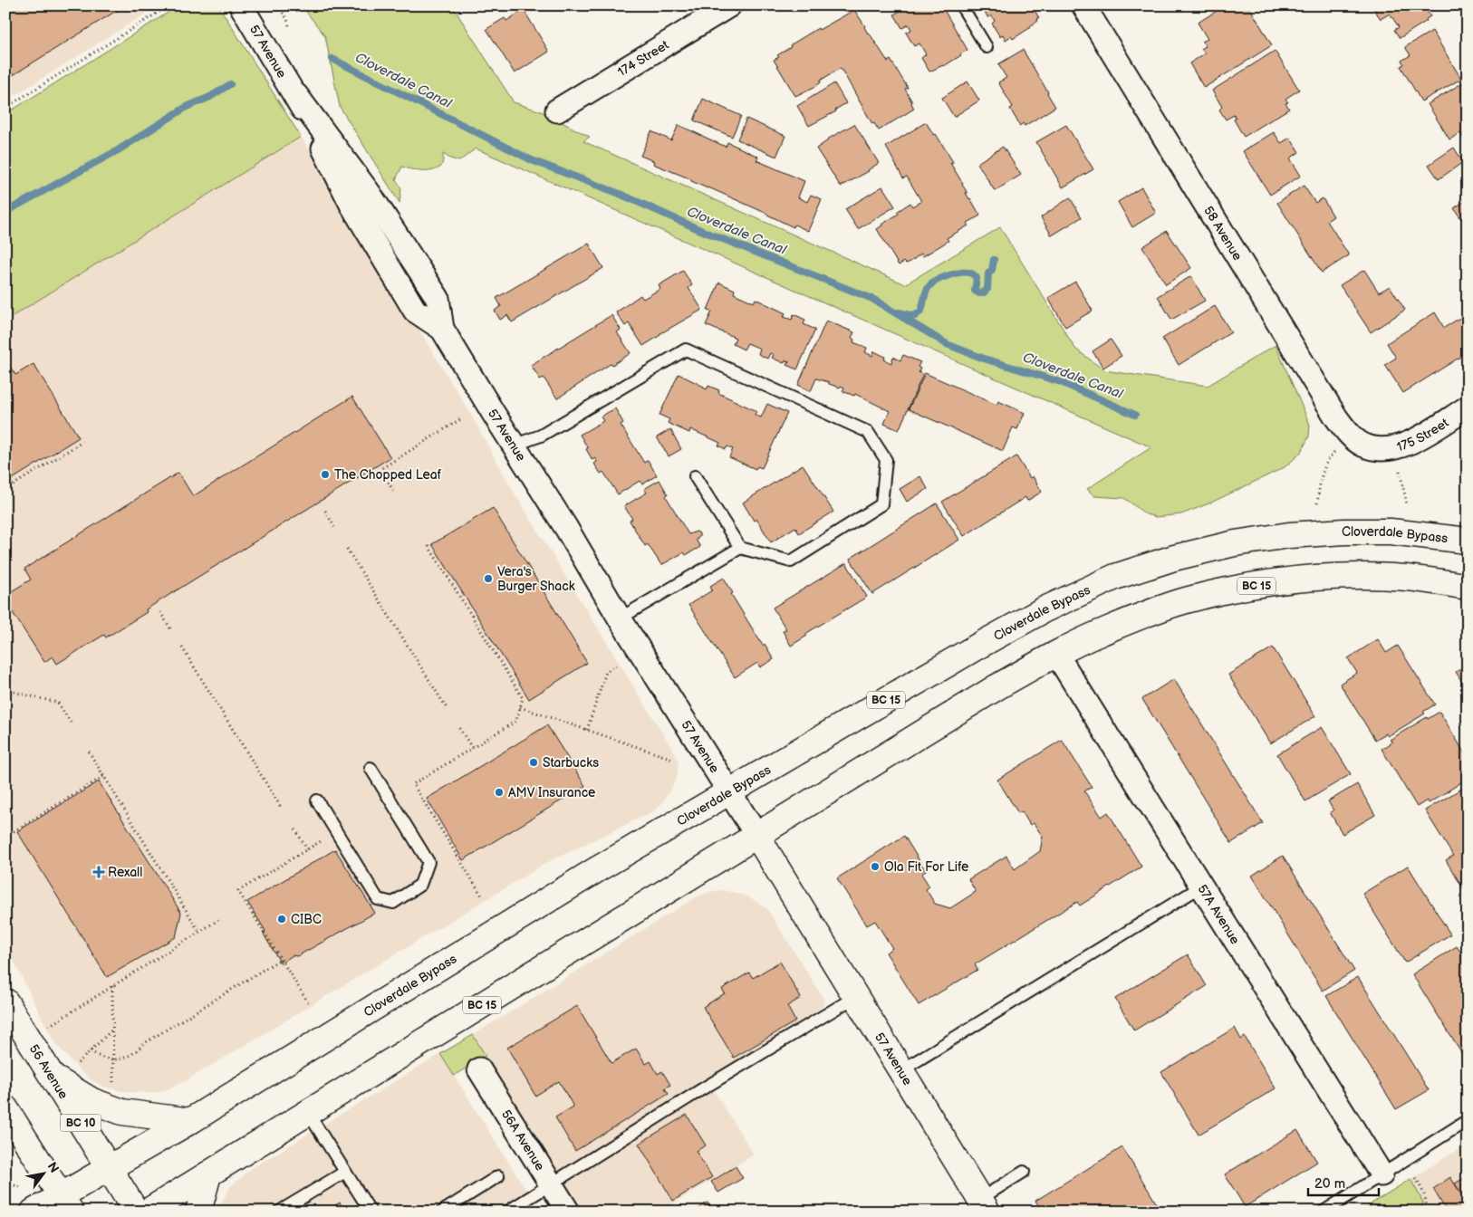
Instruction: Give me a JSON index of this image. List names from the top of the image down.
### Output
{
  "streets": {
    "main road": [
      "57 Avenue",
      "Cloverdale Bypass",
      "BC 15",
      "56 Avenue",
      "BC 10"
    ],
    "street": [
      "174 Street",
      "58 Avenue",
      "175 Street",
      "57A Avenue",
      "56A Avenue"
    ]
  },
  "crossings": [
    ["57 Avenue", "Cloverdale Bypass"],
    ["57 Avenue", "BC 15"],
    ["58 Avenue", "175 Street"],
    ["Cloverdale Bypass", "56 Avenue"],
    ["BC 15", "57A Avenue"]
  ],
  "water": ["Cloverdale Canal"],
  "places": {
    "other": [
      "The Chopped Leaf",
      "Vera's Burger Shack",
      "Starbucks",
      "AMV Insurance",
      "Ola Fit For Life",
      "CIBC"
    ],
    "health": ["Rexall"]
  },
  "scale_bar": "20 m",
  "north": "top right"
}
